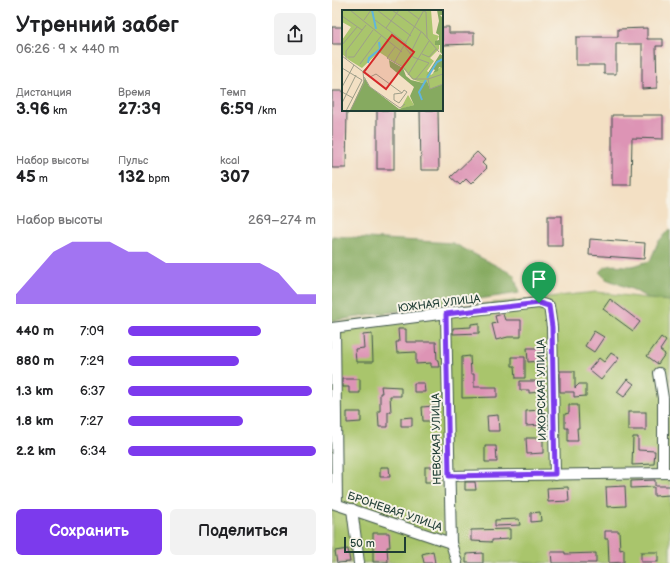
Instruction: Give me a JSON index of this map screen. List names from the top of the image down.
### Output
{
  "streets": {
    "street": [
      "ЮЖНАЯ УЛИЦА",
      "ИЖОРСКАЯ УЛИЦА",
      "НЕВСКАЯ УЛИЦА",
      "БРОНЕВАЯ УЛИЦА"
    ]
  },
  "crossings": [
    ["ЮЖНАЯ УЛИЦА", "ИЖОРСКАЯ УЛИЦА"],
    ["ЮЖНАЯ УЛИЦА", "НЕВСКАЯ УЛИЦА"],
    ["НЕВСКАЯ УЛИЦА", "БРОНЕВАЯ УЛИЦА"]
  ],
  "scale_bar": "50 m",
  "page": {
    "heading": ["Утренний забег", "06:26 · 9 × 440 m"],
    "stats": [
      ["Дистанция", "3.96 km"],
      ["Время", "27:39"],
      ["Темп", "6:59 /km"],
      ["Набор высоты", "45 m"],
      ["Пульс", "132 bpm"],
      ["kcal", "307"]
    ],
    "chart": ["Набор высоты", "269–274 m"],
    "list": [
      {
        "name": "440 m",
        "note": "7:09"
      },
      {
        "name": "880 m",
        "note": "7:29"
      },
      {
        "name": "1.3 km",
        "note": "6:37"
      },
      {
        "name": "1.8 km",
        "note": "7:27"
      },
      {
        "name": "2.2 km",
        "note": "6:34"
      }
    ],
    "buttons": ["Сохранить", "Поделиться"],
    "scale": "50 m"
  }
}
